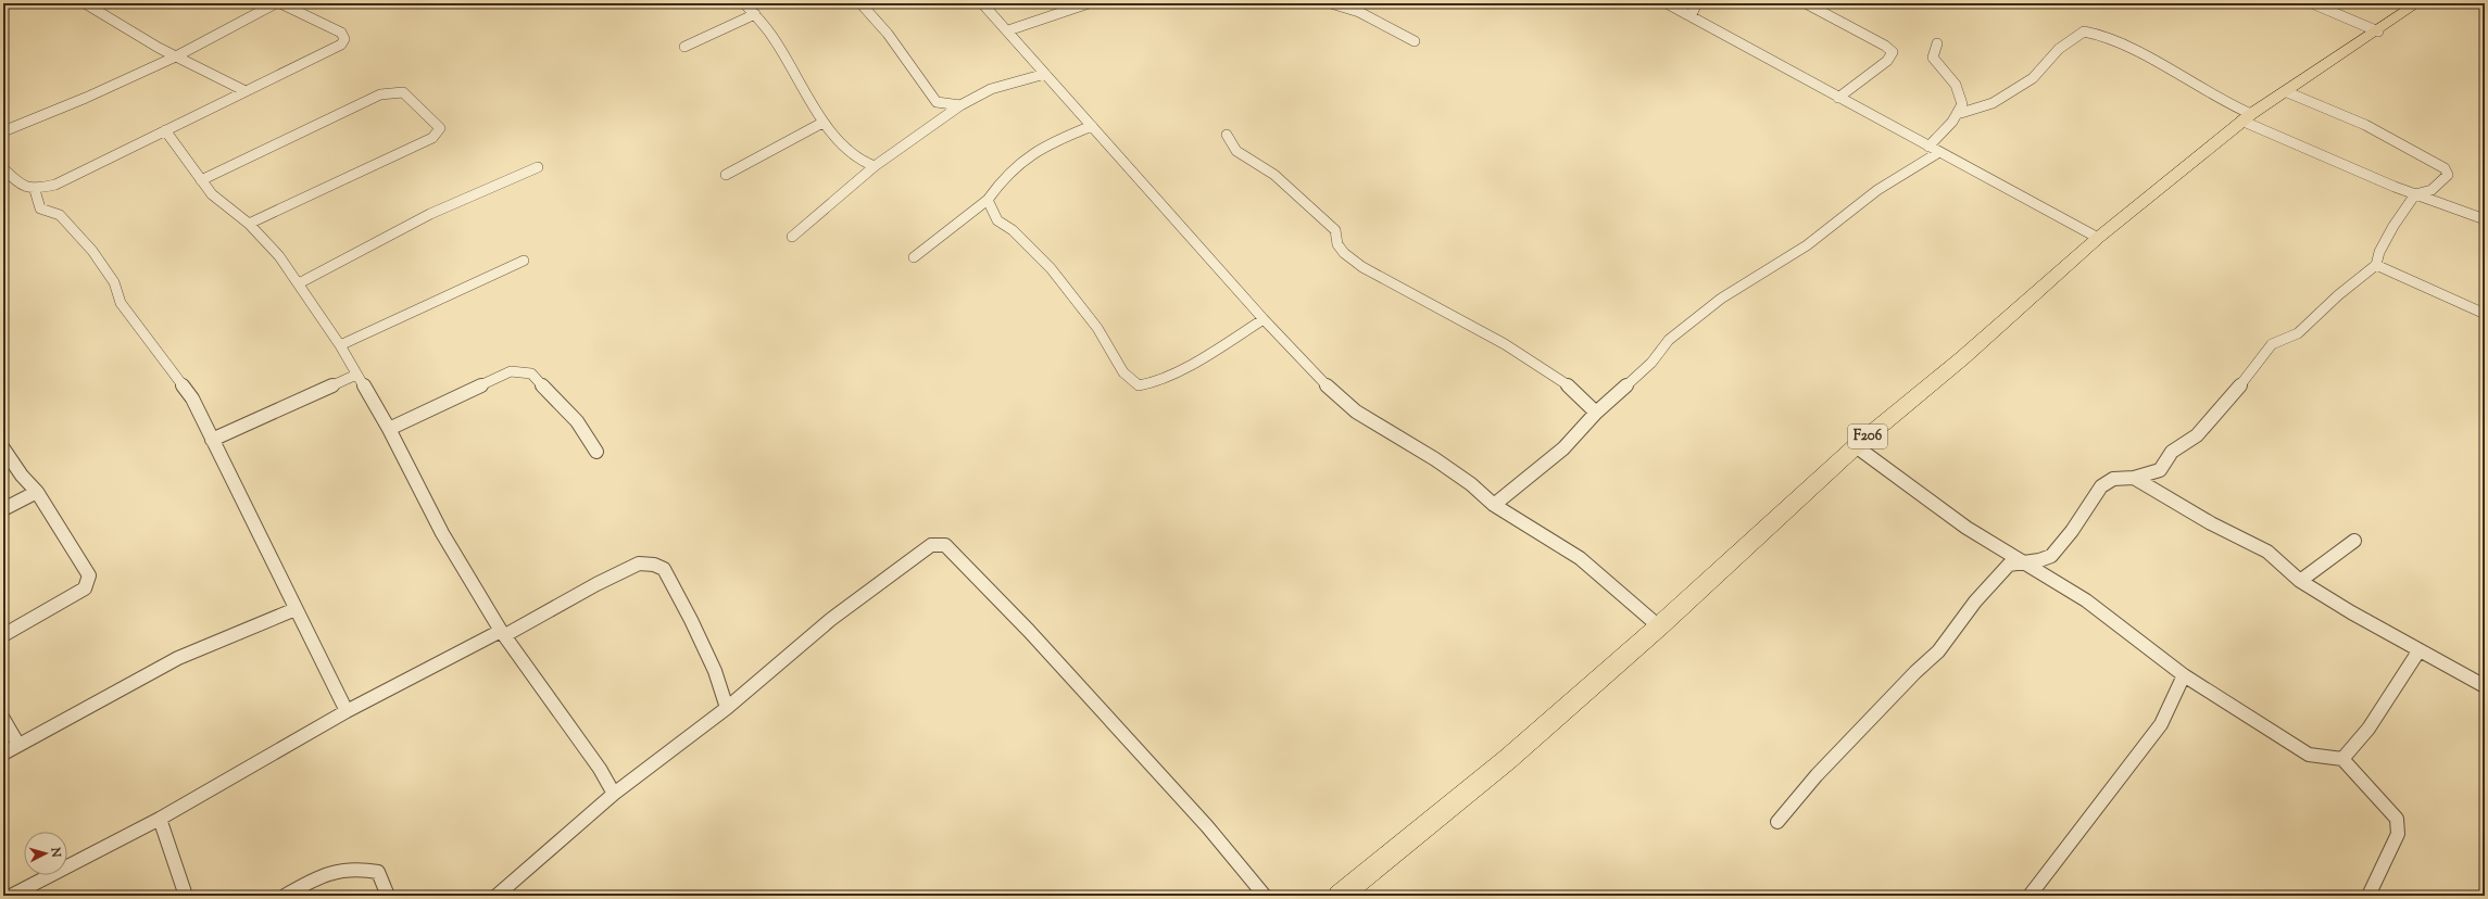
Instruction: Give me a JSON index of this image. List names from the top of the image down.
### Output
{
  "streets": {
    "main road": ["F206"]
  },
  "north": "right"
}
